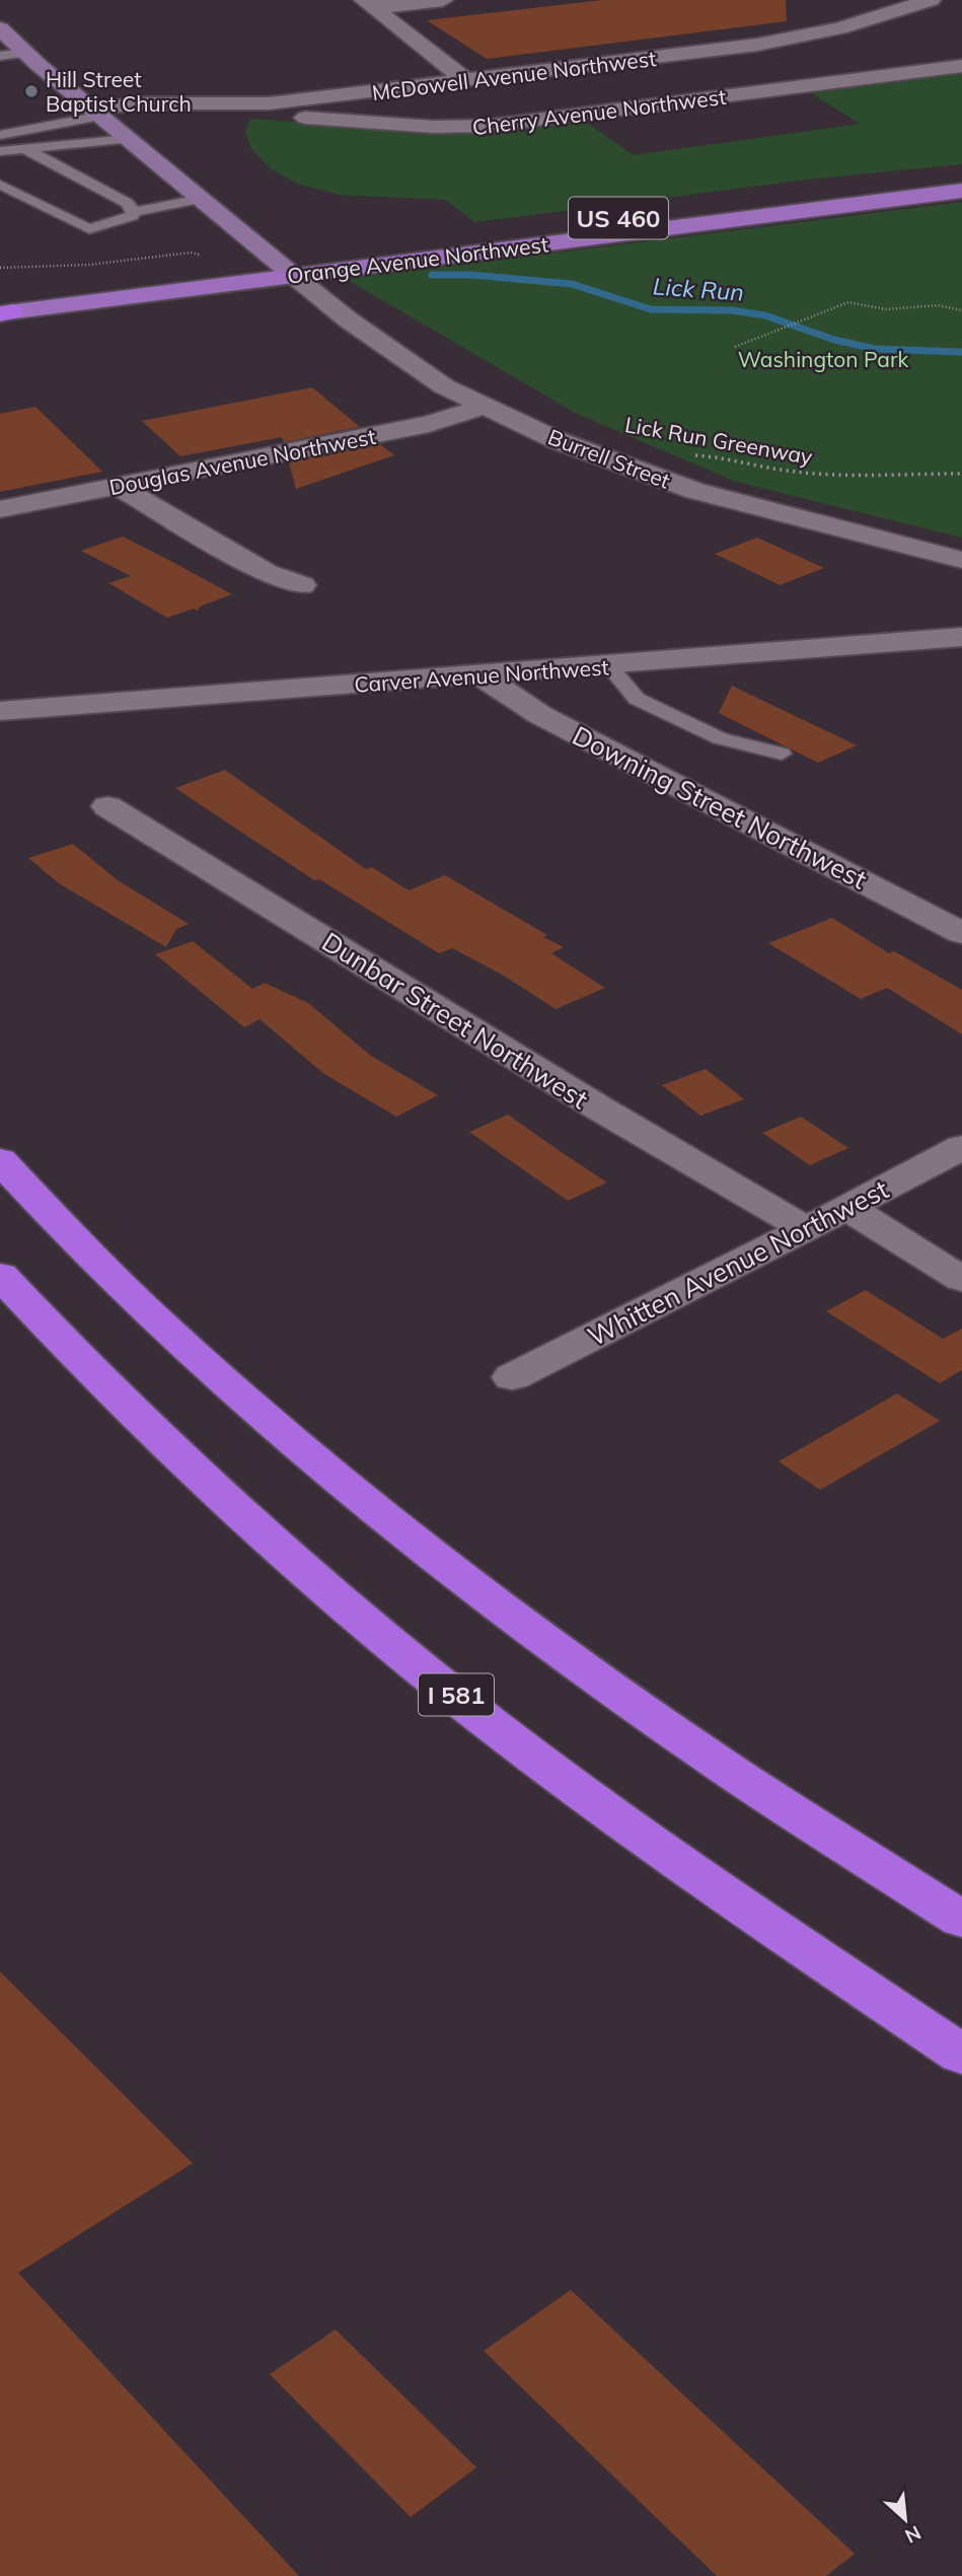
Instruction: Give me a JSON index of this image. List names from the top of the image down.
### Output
{
  "streets": {
    "highway": ["I 581"],
    "main road": ["US 460", "Orange Avenue Northwest"],
    "street": [
      "McDowell Avenue Northwest",
      "Cherry Avenue Northwest",
      "Burrell Street",
      "Douglas Avenue Northwest",
      "Carver Avenue Northwest",
      "Downing Street Northwest",
      "Dunbar Street Northwest",
      "Whitten Avenue Northwest"
    ],
    "path": ["Lick Run Greenway"]
  },
  "crossings": [
    ["McDowell Avenue Northwest", "Cherry Avenue Northwest"],
    ["Orange Avenue Northwest", "Burrell Street"],
    ["Burrell Street", "Douglas Avenue Northwest"],
    ["Carver Avenue Northwest", "Downing Street Northwest"],
    ["Dunbar Street Northwest", "Whitten Avenue Northwest"]
  ],
  "water": ["Lick Run"],
  "parks": ["Washington Park"],
  "places": ["Hill Street Baptist Church"],
  "north": "bottom right"
}
